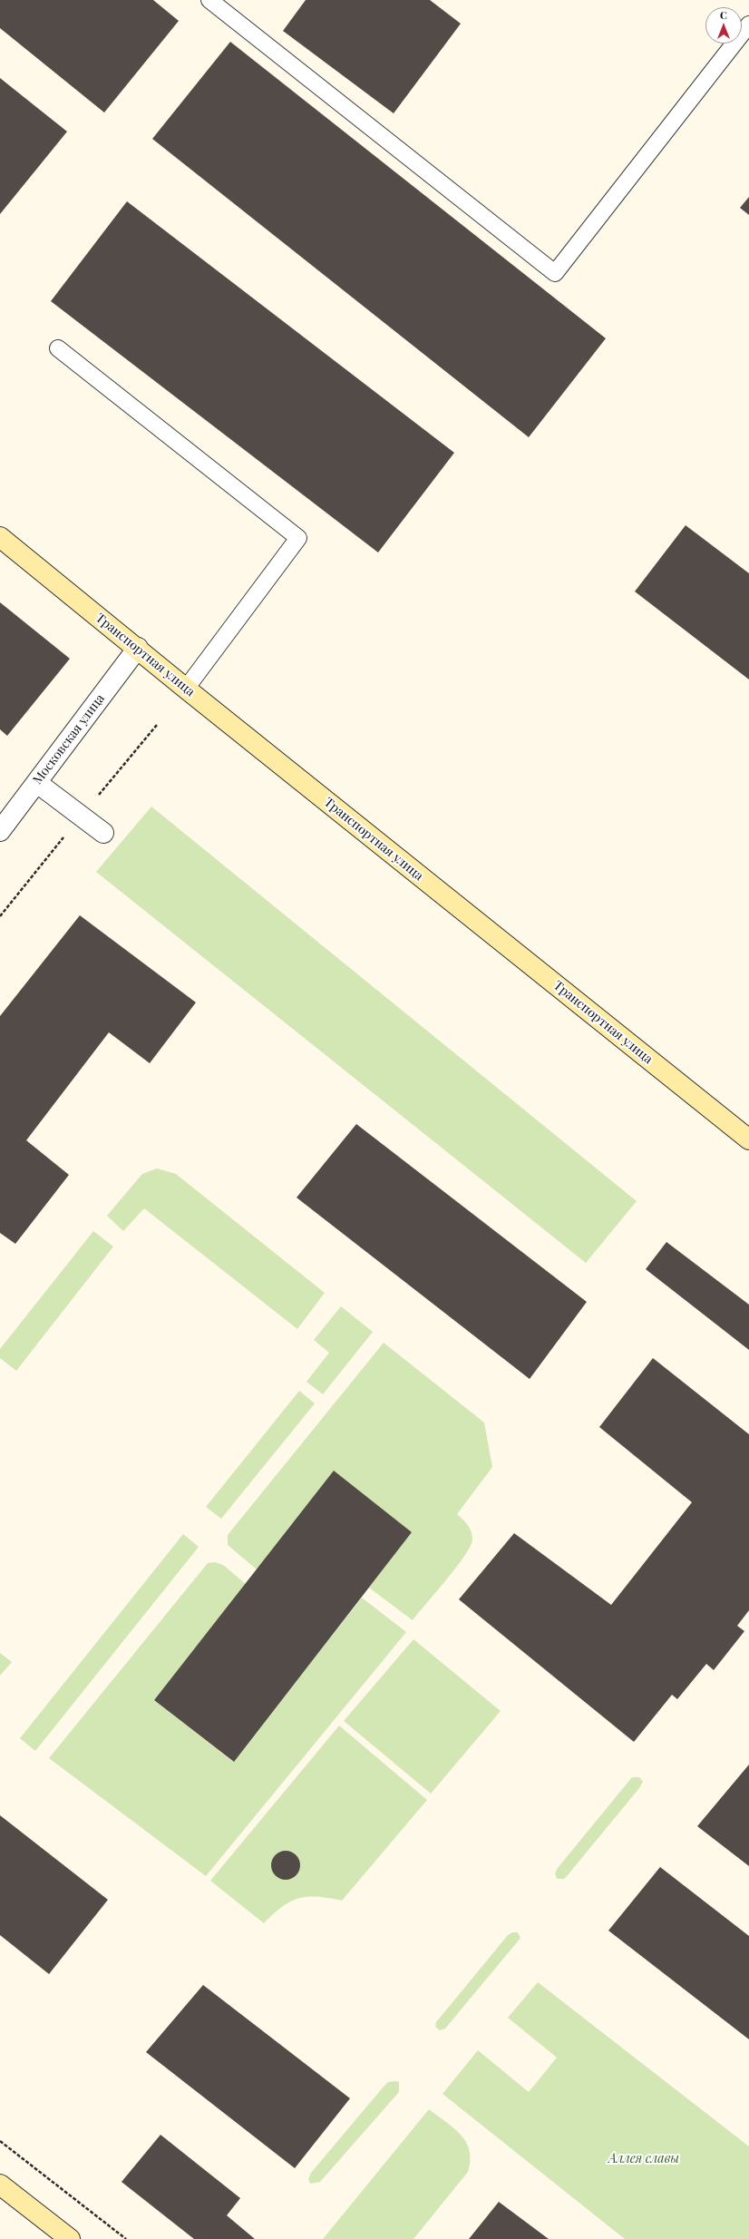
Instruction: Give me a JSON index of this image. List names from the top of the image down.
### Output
{
  "streets": {
    "street": ["Транспортная улица", "Московская улица"]
  },
  "crossings": [
    ["Транспортная улица", "Московская улица"]
  ],
  "parks": ["Аллея славы"],
  "north": "top"
}
